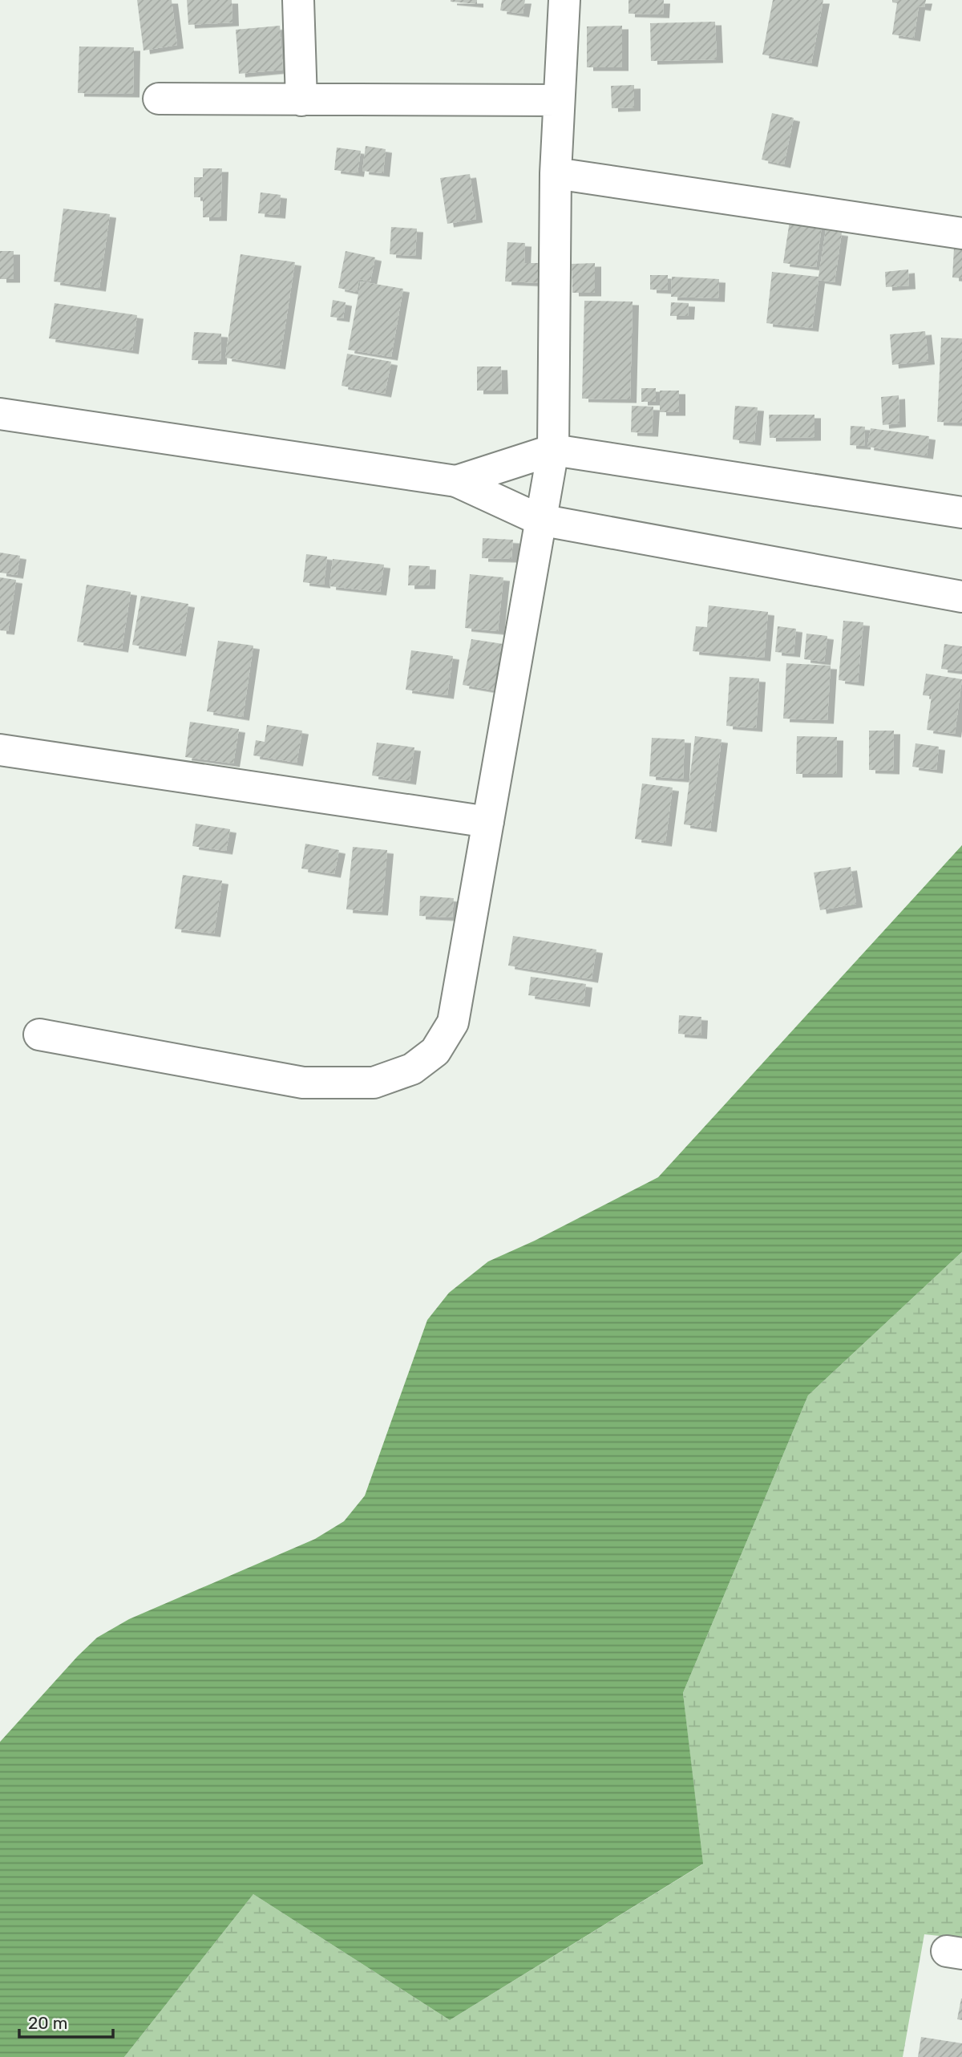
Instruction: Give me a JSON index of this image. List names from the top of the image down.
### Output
{
  "scale_bar": "20 m"
}
